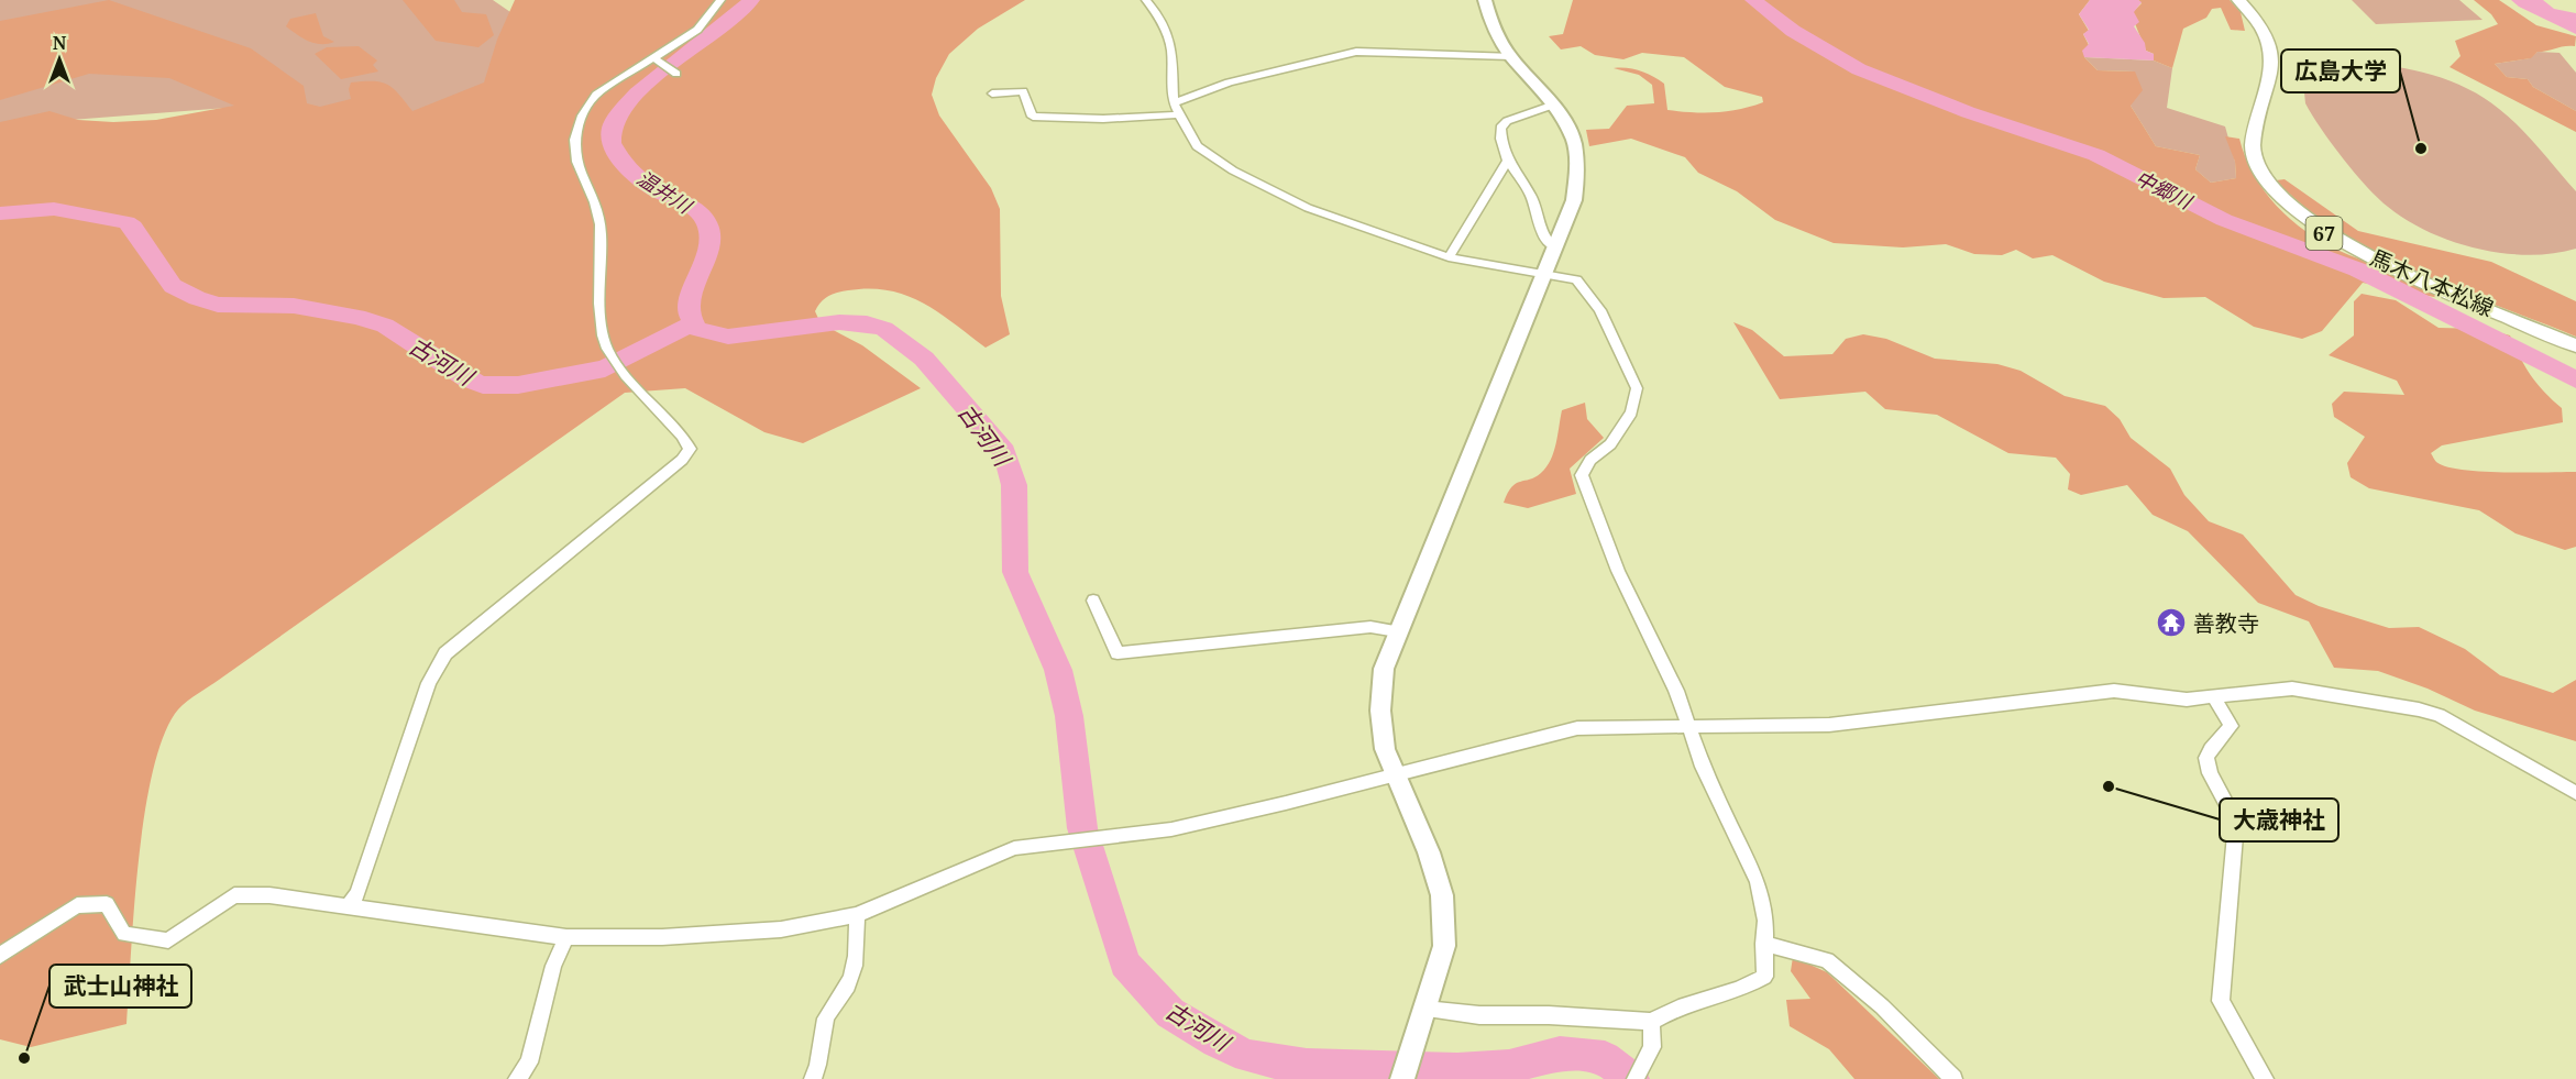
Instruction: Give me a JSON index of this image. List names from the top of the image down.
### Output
{
  "streets": {
    "main road": ["67", "馬木八本松線"]
  },
  "water": ["中郷川", "温井川", "古河川"],
  "places": {
    "other": ["広島大学", "大歳神社", "武士山神社"],
    "temple": ["善教寺"]
  },
  "north": "top"
}
